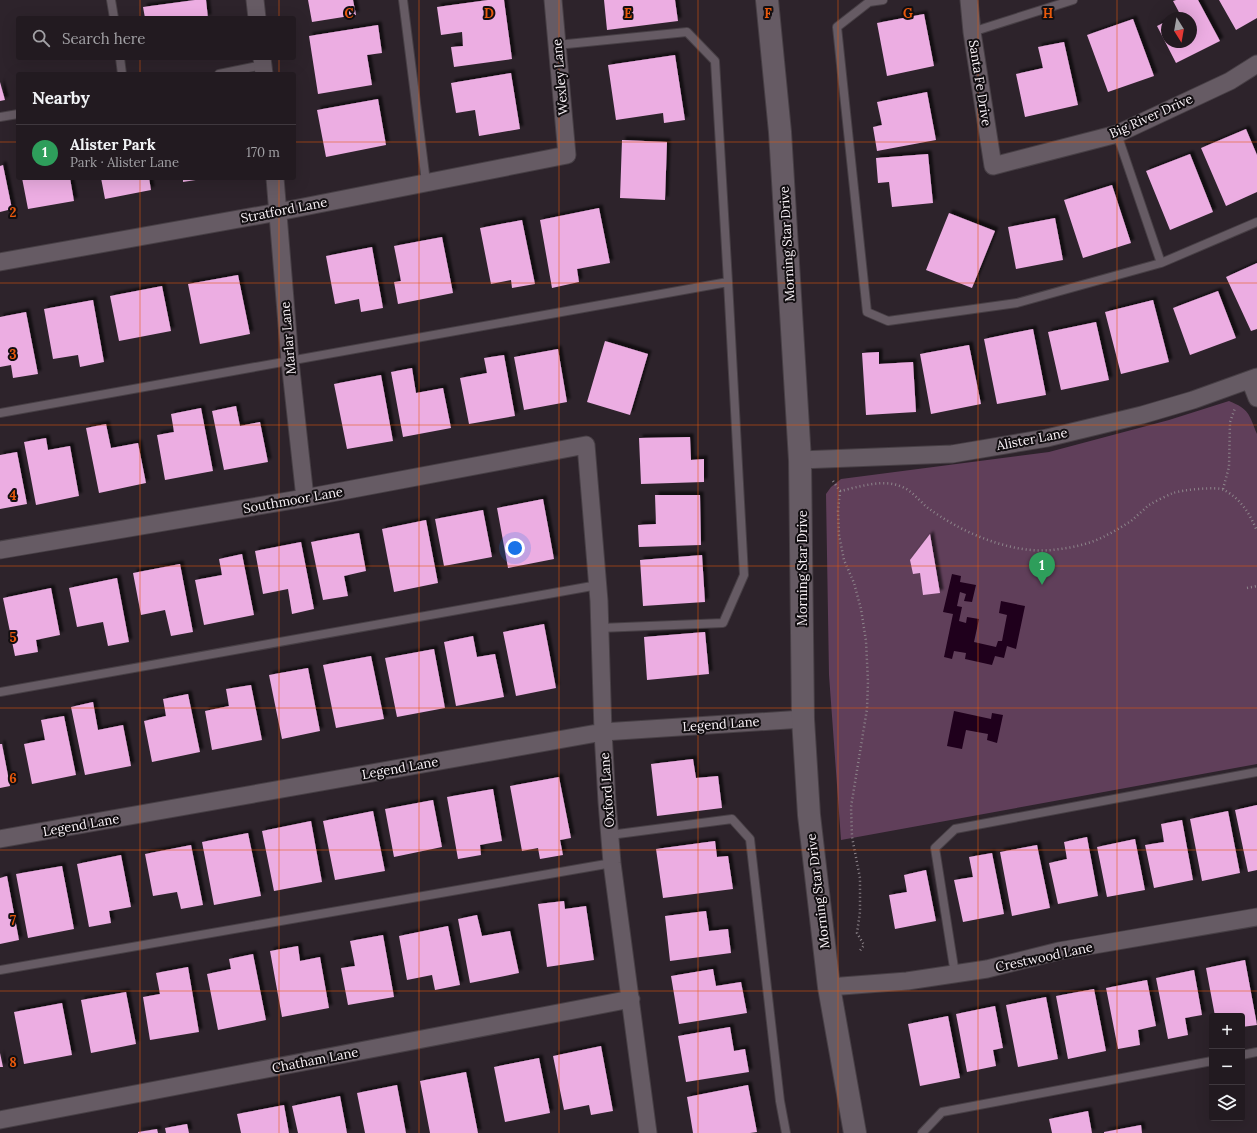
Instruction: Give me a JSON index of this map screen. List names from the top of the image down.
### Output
{
  "streets": {
    "street": [
      "Wexley Lane",
      "Santa Fe Drive",
      "Big River Drive",
      "Stratford Lane",
      "Morning Star Drive",
      "Marlar Lane",
      "Alister Lane",
      "Southmoor Lane",
      "Legend Lane",
      "Oxford Lane",
      "Crestwood Lane",
      "Chatham Lane"
    ]
  },
  "crossings": [
    ["Wexley Lane", "Stratford Lane"],
    ["Santa Fe Drive", "Big River Drive"],
    ["Stratford Lane", "Marlar Lane"],
    ["Morning Star Drive", "Alister Lane"],
    ["Morning Star Drive", "Legend Lane"],
    ["Morning Star Drive", "Crestwood Lane"],
    ["Marlar Lane", "Southmoor Lane"],
    ["Southmoor Lane", "Oxford Lane"],
    ["Legend Lane", "Oxford Lane"],
    ["Oxford Lane", "Chatham Lane"]
  ],
  "north": "bottom",
  "page": {
    "search": "Search here",
    "heading": "Nearby",
    "list": [
      {
        "mark": "1",
        "name": "Alister Park",
        "note": "Park · Alister Lane",
        "value": "170 m"
      }
    ],
    "pins": "1",
    "map_buttons": ["+", "−"]
  },
  "grid": {
    "columns": [
      "C",
      "D",
      "E",
      "F",
      "G",
      "H"
    ],
    "rows": [
      "2",
      "3",
      "4",
      "5",
      "6",
      "7",
      "8"
    ]
  }
}
